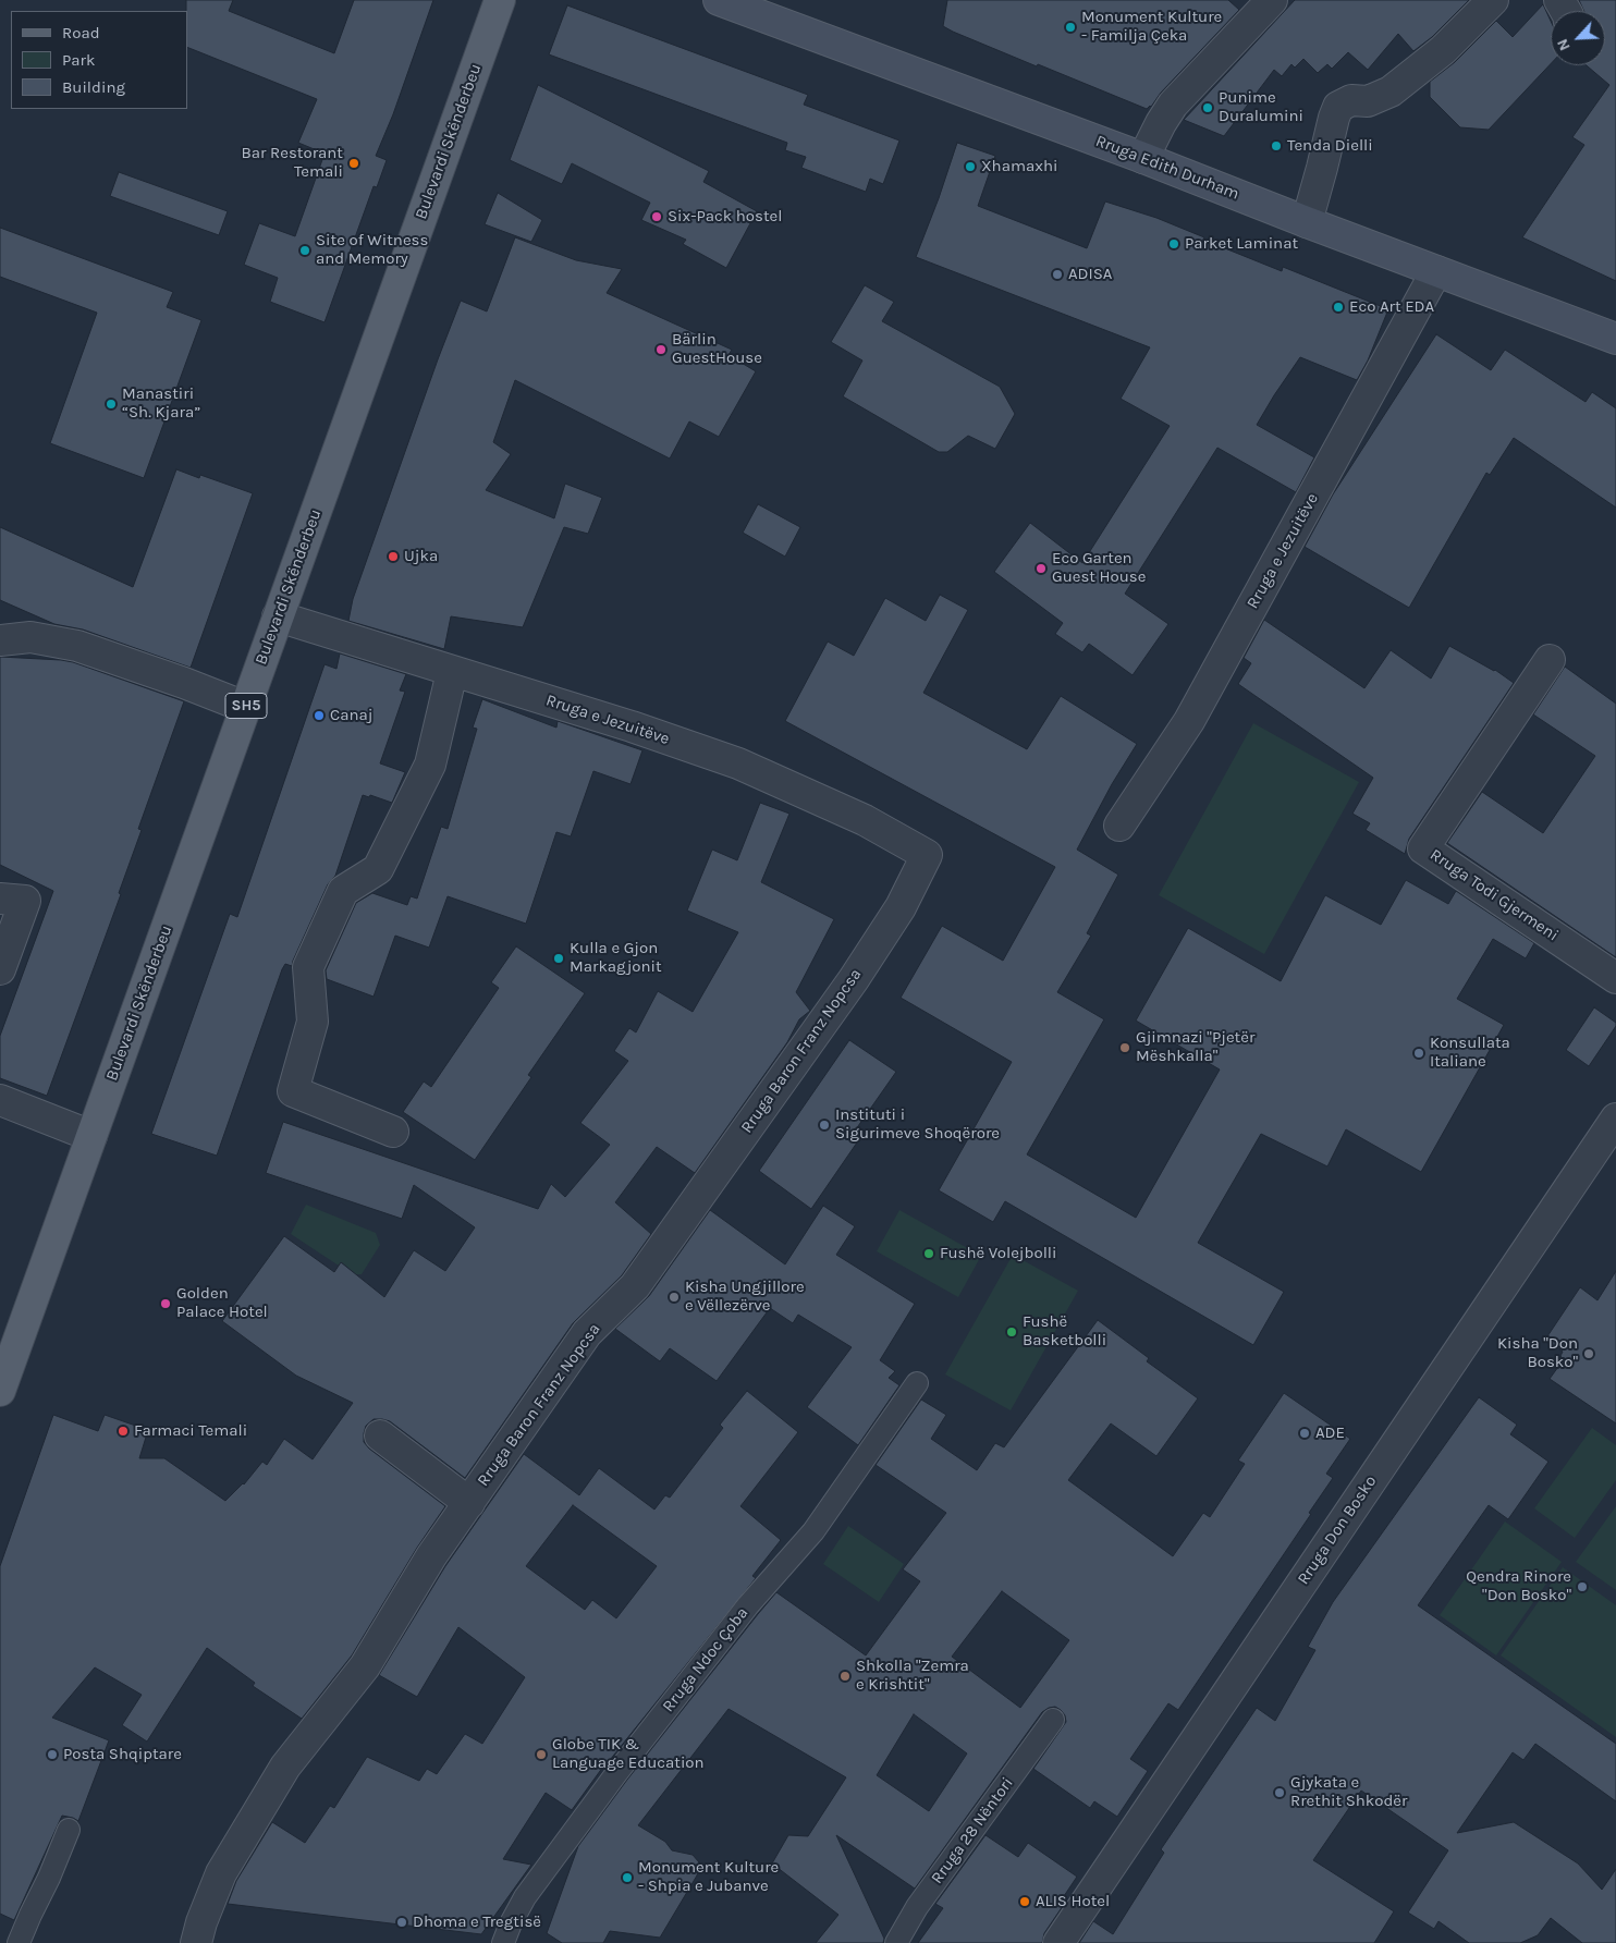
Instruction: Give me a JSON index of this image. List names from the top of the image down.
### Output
{
  "streets": {
    "main road": ["Bulevardi Skënderbeu", "Rruga Edith Durham", "SH5"],
    "street": [
      "Rruga e Jezuitëve",
      "Rruga Todi Gjermeni",
      "Rruga Baron Franz Nopcsa",
      "Rruga Don Bosko",
      "Rruga Ndoc Çoba",
      "Rruga 28 Nëntori"
    ]
  },
  "crossings": [
    ["Bulevardi Skënderbeu", "Rruga e Jezuitëve"],
    ["Rruga Edith Durham", "Rruga e Jezuitëve"],
    ["Rruga e Jezuitëve", "Rruga Baron Franz Nopcsa"]
  ],
  "places": [
    "Monument Kulture - Familja Çeka",
    "Punime Duralumini",
    "Tenda Dielli",
    "Bar Restorant Temali",
    "Xhamaxhi",
    "Six-Pack hostel",
    "Parket Laminat",
    "Site of Witness and Memory",
    "ADISA",
    "Eco Art EDA",
    "Bärlin GuestHouse",
    "Manastiri “Sh. Kjara”",
    "Ujka",
    "Eco Garten Guest House",
    "Canaj",
    "Kulla e Gjon Markagjonit",
    "Gjimnazi \"Pjetër Mëshkalla\"",
    "Konsullata Italiane",
    "Instituti i Sigurimeve Shoqërore",
    "Fushë Volejbolli",
    "Kisha Ungjillore e Vëllezërve",
    "Golden Palace Hotel",
    "Fushë Basketbolli",
    "Kisha \"Don Bosko\"",
    "Farmaci Temali",
    "ADE",
    "Qendra Rinore \"Don Bosko\"",
    "Shkolla \"Zemra e Krishtit\"",
    "Posta Shqiptare",
    "Globe TIK & Language Education",
    "Gjykata e Rrethit Shkodër",
    "Monument Kulture - Shpia e Jubanve",
    "ALIS Hotel",
    "Dhoma e Tregtisë"
  ],
  "legend": ["Road", "Park", "Building"],
  "north": "bottom left"
}
